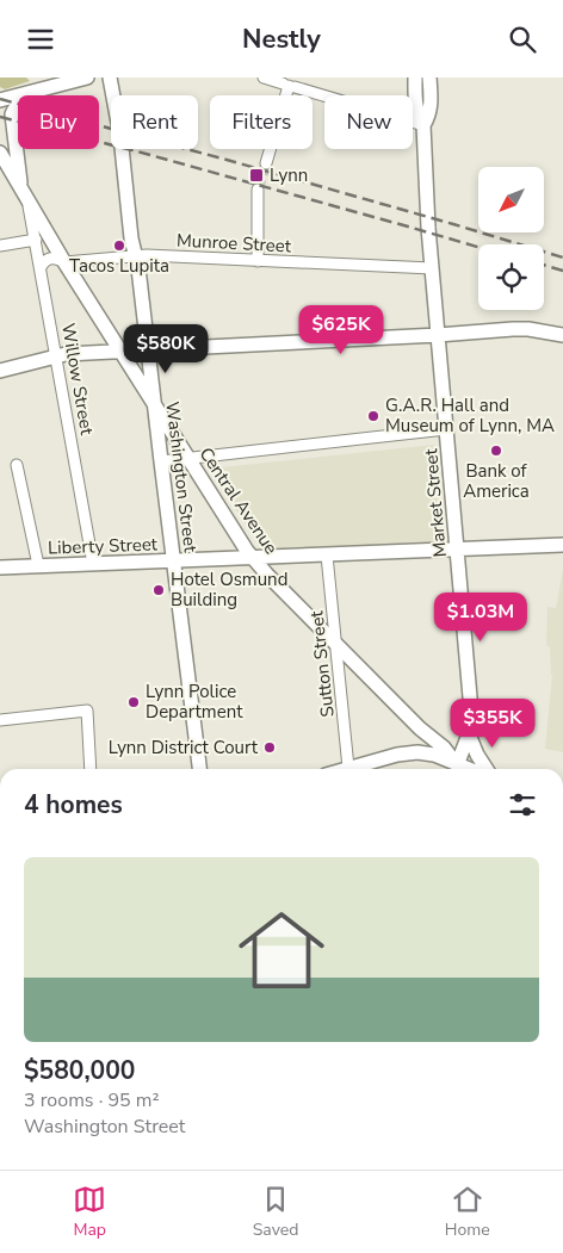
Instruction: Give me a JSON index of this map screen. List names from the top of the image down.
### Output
{
  "streets": {
    "main road": [
      "Washington Street",
      "Central Avenue",
      "Market Street",
      "Liberty Street"
    ],
    "street": ["Munroe Street", "Willow Street", "Sutton Street"]
  },
  "crossings": [
    ["Munroe Street", "Willow Street"],
    ["Munroe Street", "Washington Street"],
    ["Munroe Street", "Central Avenue"],
    ["Munroe Street", "Market Street"],
    ["Willow Street", "Central Avenue"],
    ["Willow Street", "Liberty Street"],
    ["Washington Street", "Central Avenue"],
    ["Washington Street", "Liberty Street"],
    ["Central Avenue", "Liberty Street"],
    ["Central Avenue", "Sutton Street"],
    ["Market Street", "Liberty Street"],
    ["Liberty Street", "Sutton Street"]
  ],
  "places": {
    "transit": ["Lynn"],
    "other": [
      "Tacos Lupita",
      "G.A.R. Hall and Museum of Lynn, MA",
      "Bank of America",
      "Hotel Osmund Building",
      "Lynn Police Department",
      "Lynn District Court"
    ]
  },
  "north": "bottom left",
  "page": {
    "header": "Nestly",
    "chip": [
      "Buy",
      "Rent",
      "Filters",
      "New"
    ],
    "price": [
      "$625K",
      "$580K",
      "$1.03M",
      "$355K"
    ],
    "heading": "4 homes",
    "list": [
      {
        "name": "$580,000",
        "note": "3 rooms · 95 m² · Washington Street"
      }
    ],
    "tabs": ["Map", "Saved", "Home"]
  }
}
